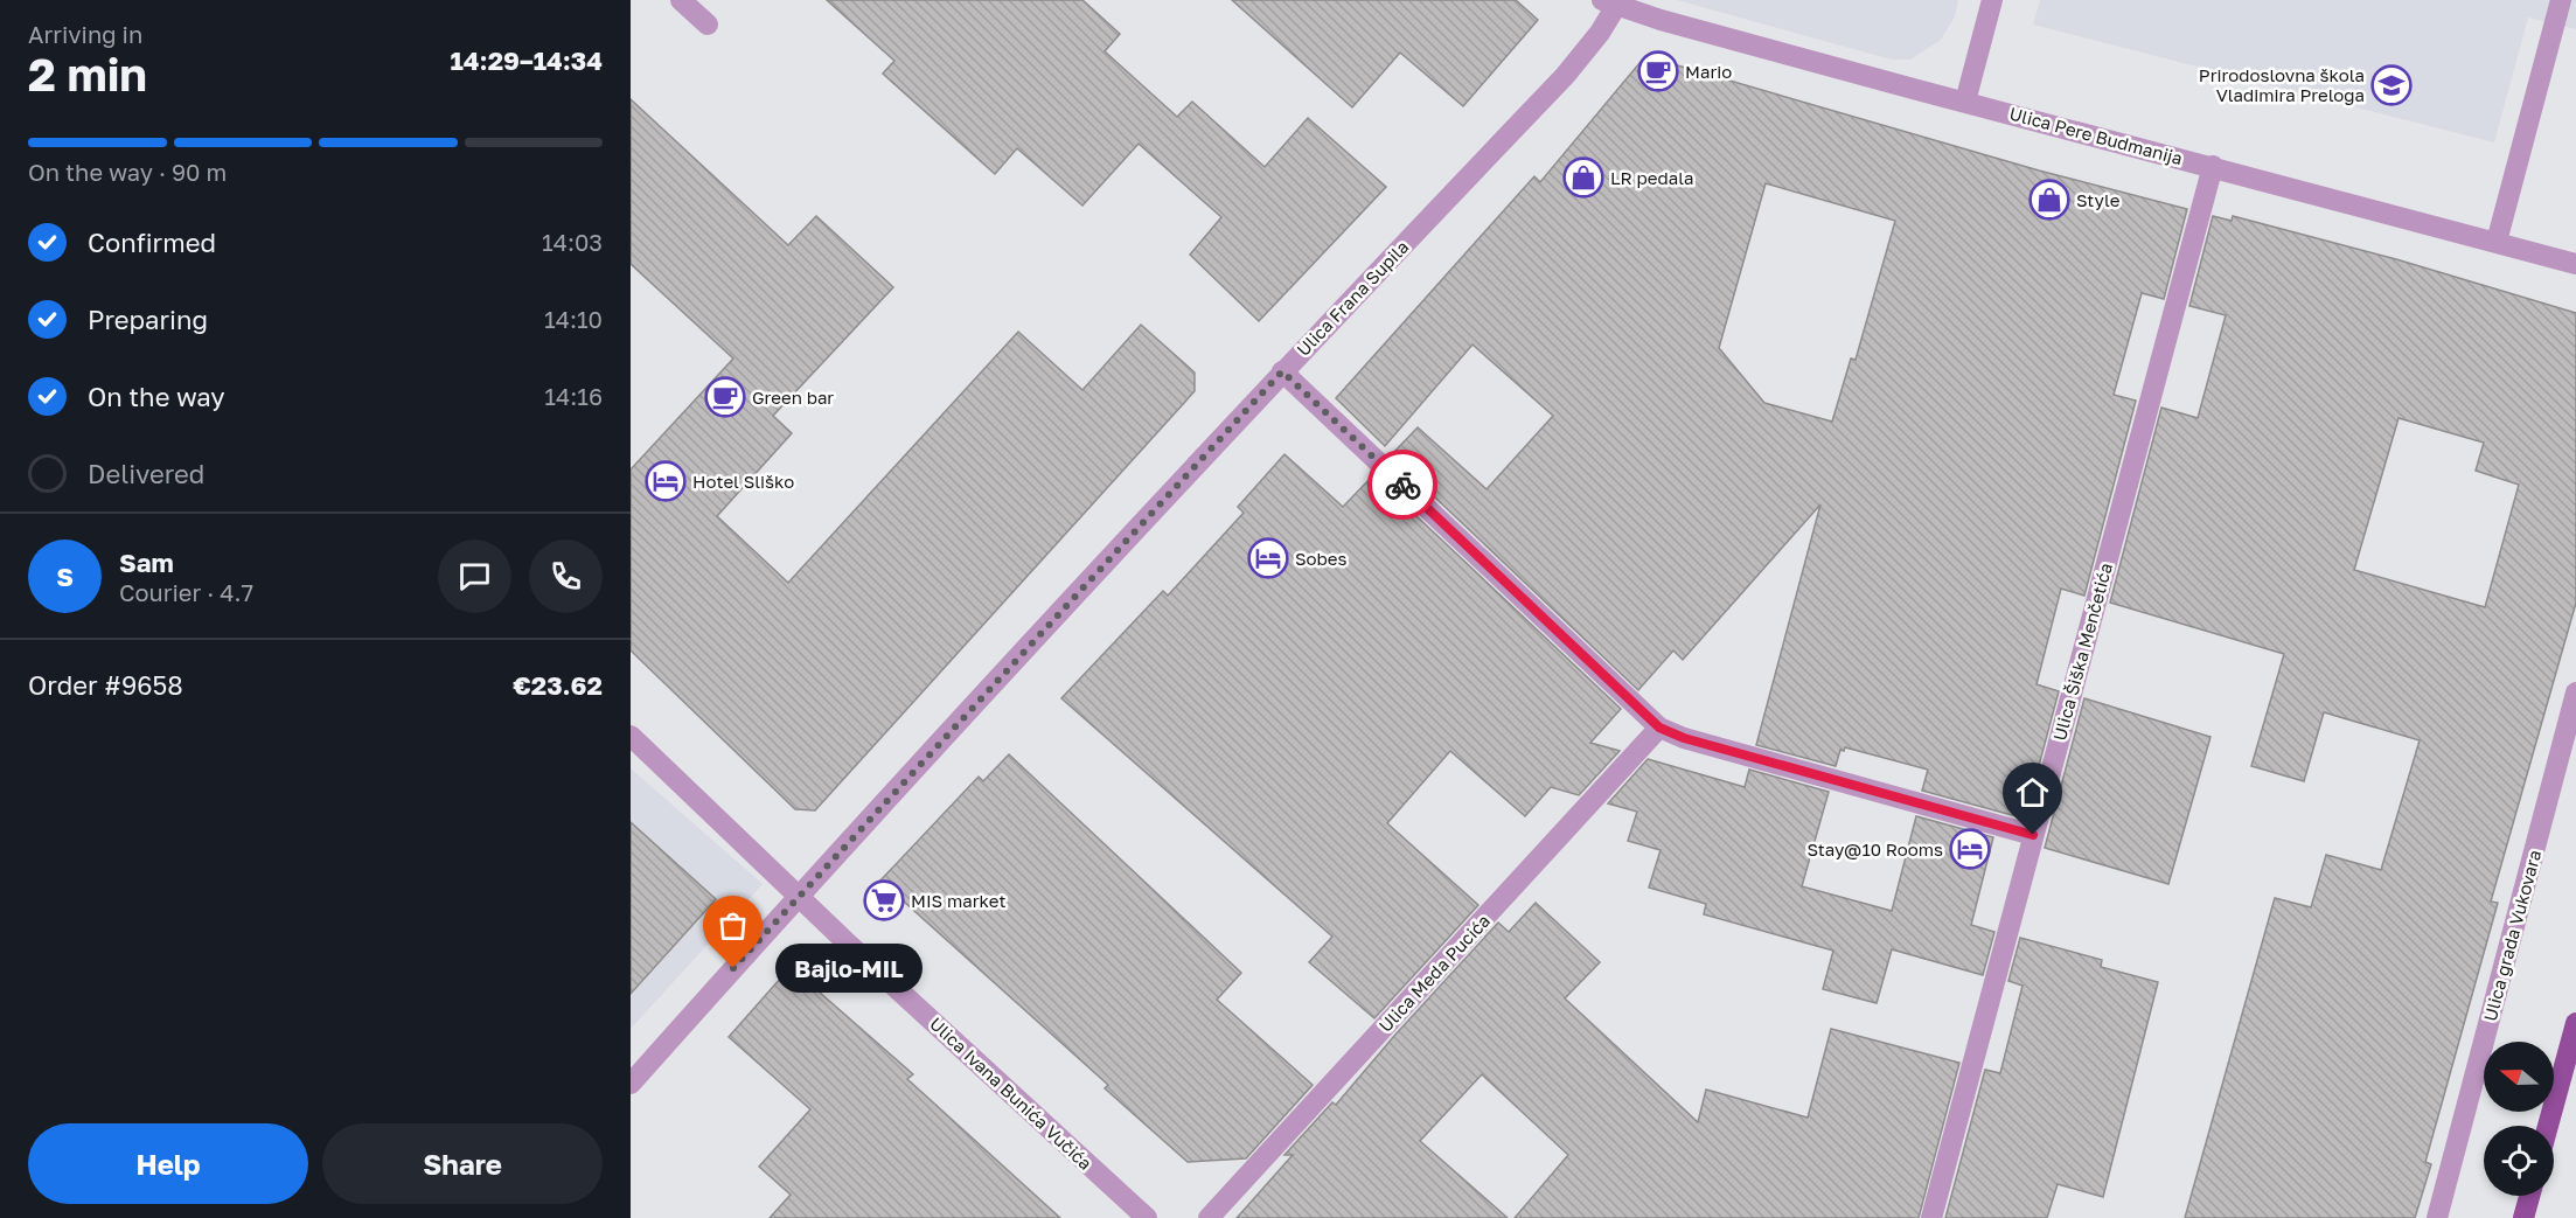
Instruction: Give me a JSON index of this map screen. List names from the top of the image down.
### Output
{
  "streets": {
    "street": [
      "Ulica Pere Budmanija",
      "Ulica Frana Supila",
      "Ulica Šiška Menčetića",
      "Ulica grada Vukovara",
      "Ulica Meda Pucića",
      "Ulica Ivana Bunića Vučića"
    ]
  },
  "crossings": [
    ["Ulica Pere Budmanija", "Ulica Frana Supila"],
    ["Ulica Pere Budmanija", "Ulica Šiška Menčetića"],
    ["Ulica Frana Supila", "Ulica Ivana Bunića Vučića"]
  ],
  "places": {
    "cafe": ["Mario", "Green bar"],
    "school or university": ["Prirodoslovna škola Vladimira Preloga"],
    "shop": ["LR pedala", "Style"],
    "hotel": ["Hotel Sliško", "Sobes", "Stay@10 Rooms"],
    "supermarket": ["MIS market"],
    "other": ["Bajlo-MIL"]
  },
  "north": "left",
  "page": {
    "heading": ["2 min", "Arriving in", "14:29–14:34"],
    "panel": [
      "Sam",
      "Courier · 4.7",
      "Order #9658",
      "€23.62"
    ],
    "bar": "On the way · 90 m",
    "list": [
      ["Confirmed", "14:03"],
      ["Preparing", "14:10"],
      ["On the way", "14:16"],
      "Delivered"
    ],
    "round": "S",
    "bubble": "Bajlo-MIL",
    "buttons": ["Help", "Share"]
  }
}
